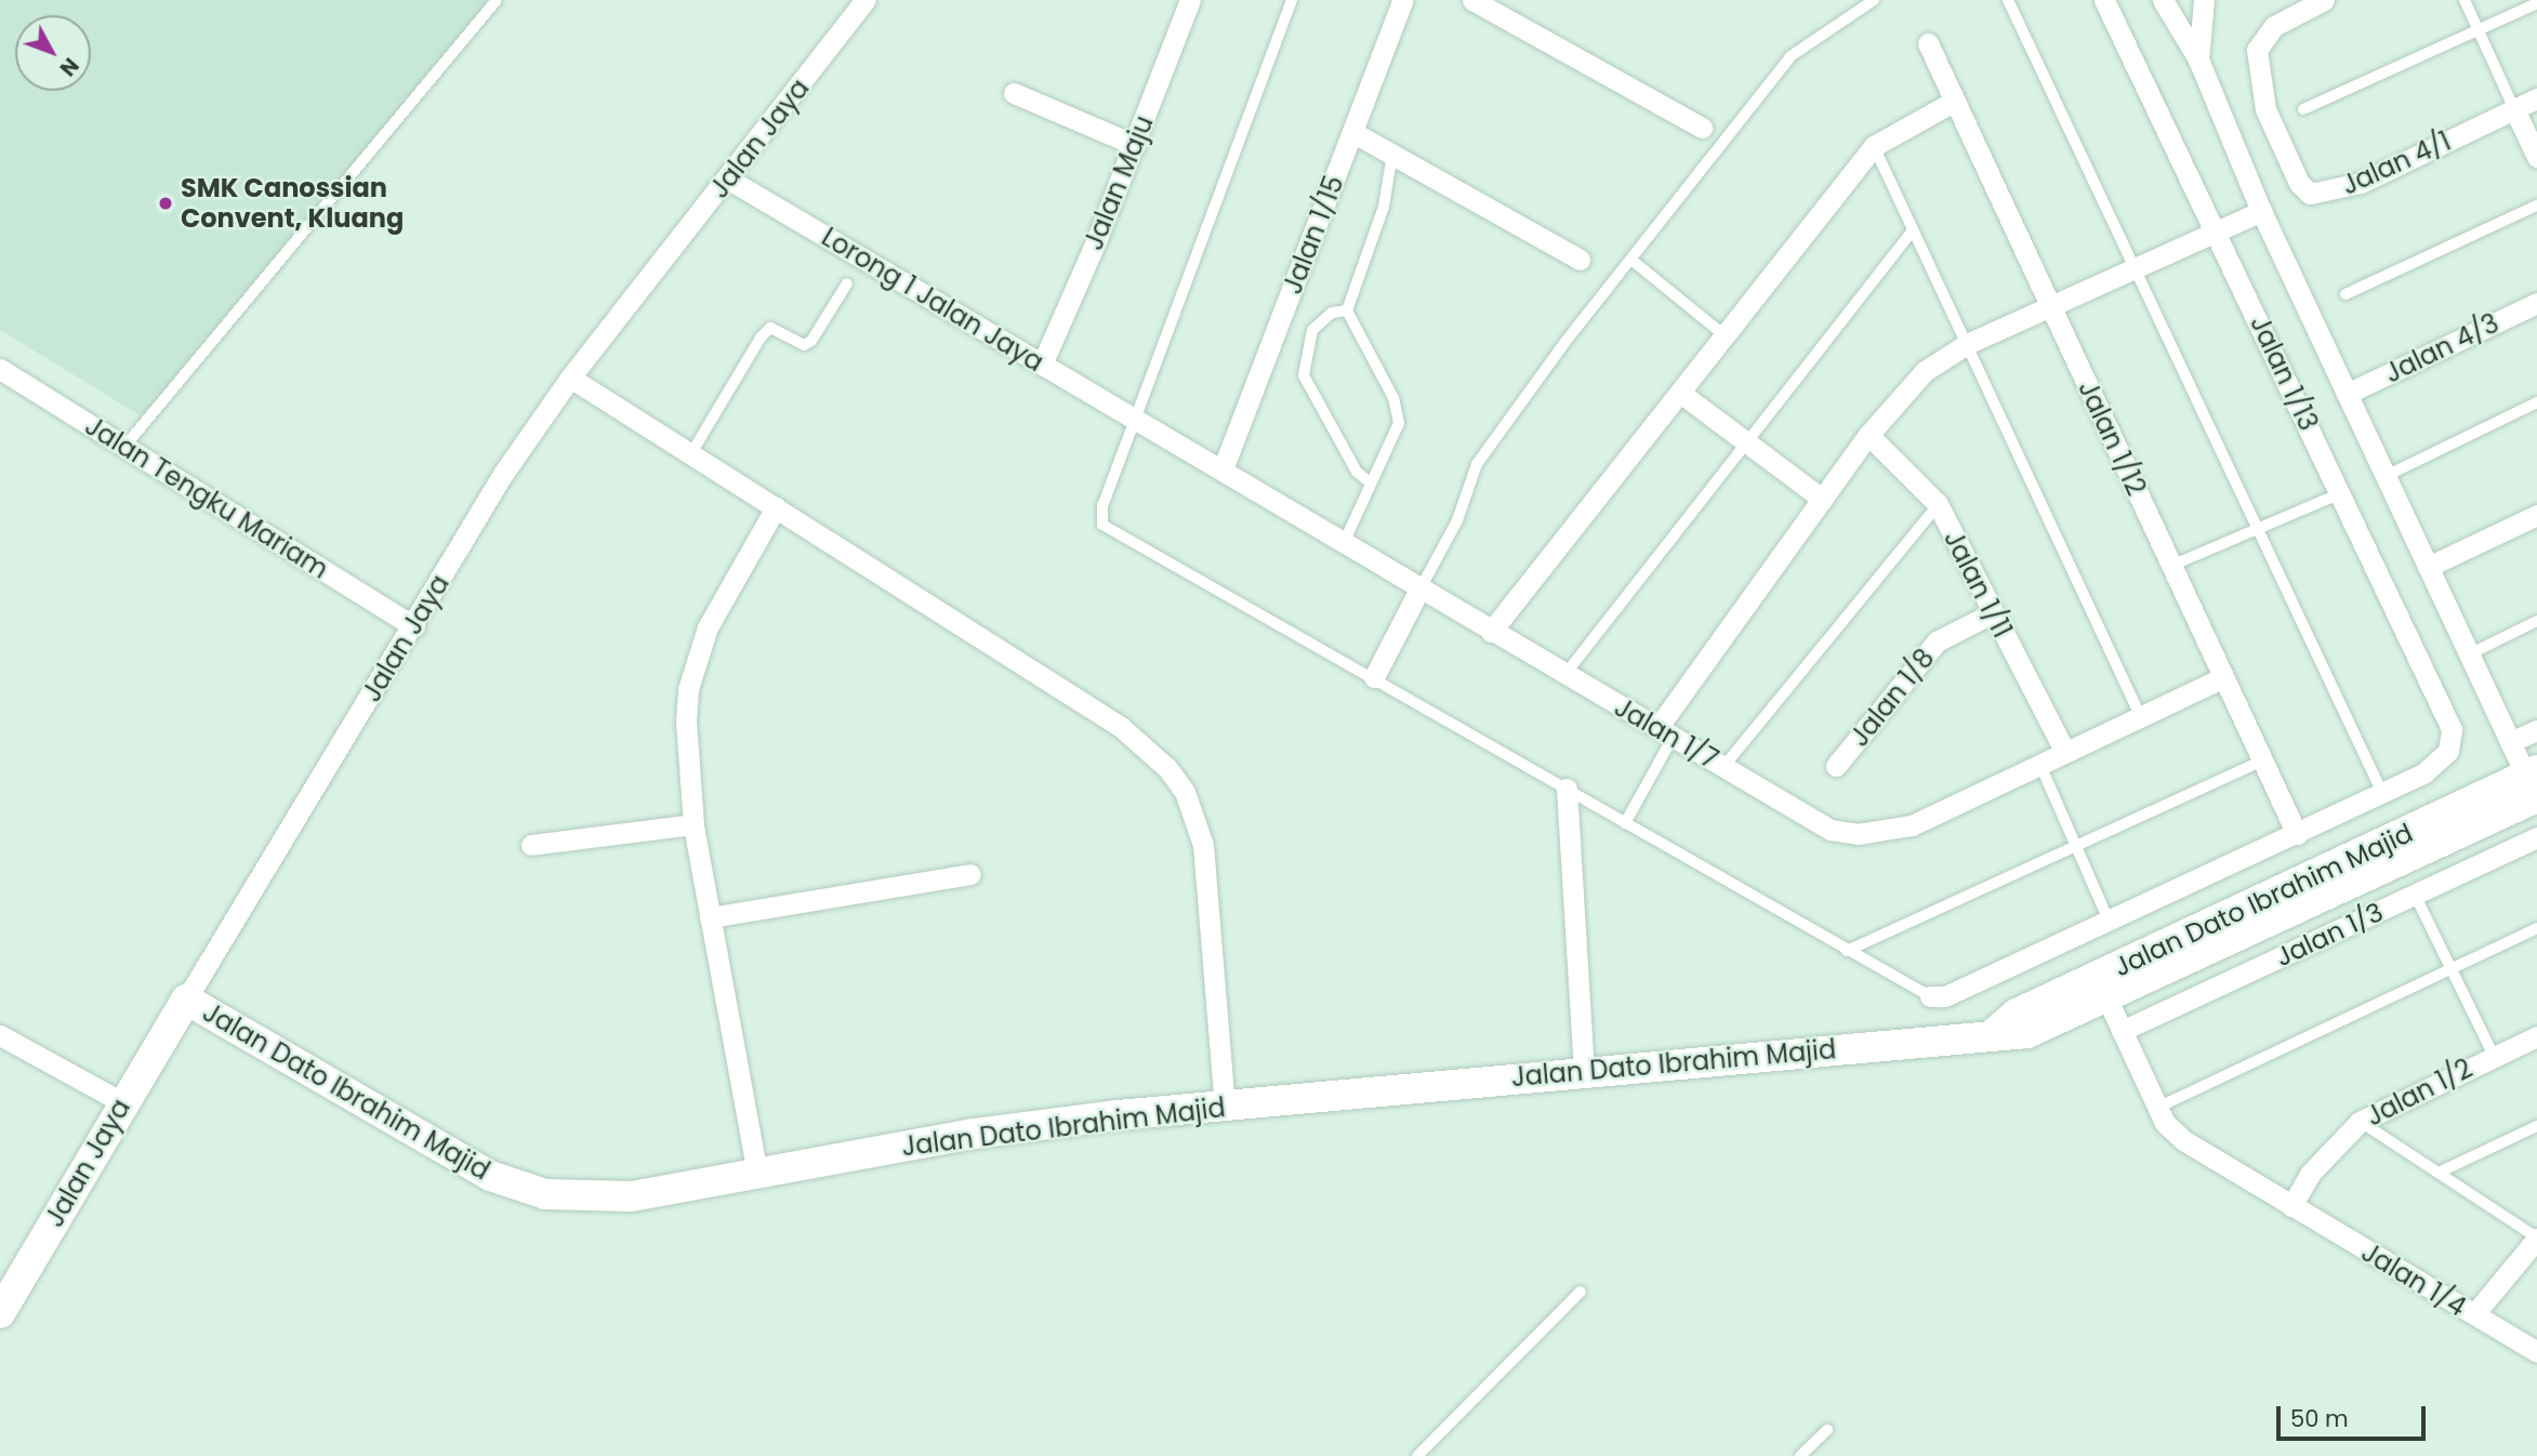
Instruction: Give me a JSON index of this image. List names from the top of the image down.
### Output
{
  "streets": {
    "street": [
      "Jalan Jaya",
      "Jalan 4/1",
      "Jalan Maju",
      "Jalan 1/15",
      "Lorong 1 Jalan Jaya",
      "Jalan 4/3",
      "Jalan 1/13",
      "Jalan 1/12",
      "Jalan Tengku Mariam",
      "Jalan 1/11",
      "Jalan 1/8",
      "Jalan 1/7",
      "Jalan Dato Ibrahim Majid",
      "Jalan 1/3",
      "Jalan 1/2",
      "Jalan 1/4"
    ]
  },
  "crossings": [
    ["Jalan Jaya", "Lorong 1 Jalan Jaya"],
    ["Jalan Jaya", "Jalan Tengku Mariam"],
    ["Jalan Jaya", "Jalan Dato Ibrahim Majid"],
    ["Jalan Maju", "Lorong 1 Jalan Jaya"],
    ["Jalan 1/15", "Jalan 1/7"],
    ["Lorong 1 Jalan Jaya", "Jalan 1/7"],
    ["Jalan 1/12", "Jalan 1/7"],
    ["Jalan 1/11", "Jalan 1/8"],
    ["Jalan 1/11", "Jalan 1/7"],
    ["Jalan Dato Ibrahim Majid", "Jalan 1/4"],
    ["Jalan 1/3", "Jalan 1/4"],
    ["Jalan 1/2", "Jalan 1/4"]
  ],
  "places": ["SMK Canossian Convent, Kluang"],
  "scale_bar": "50 m",
  "north": "bottom right"
}
